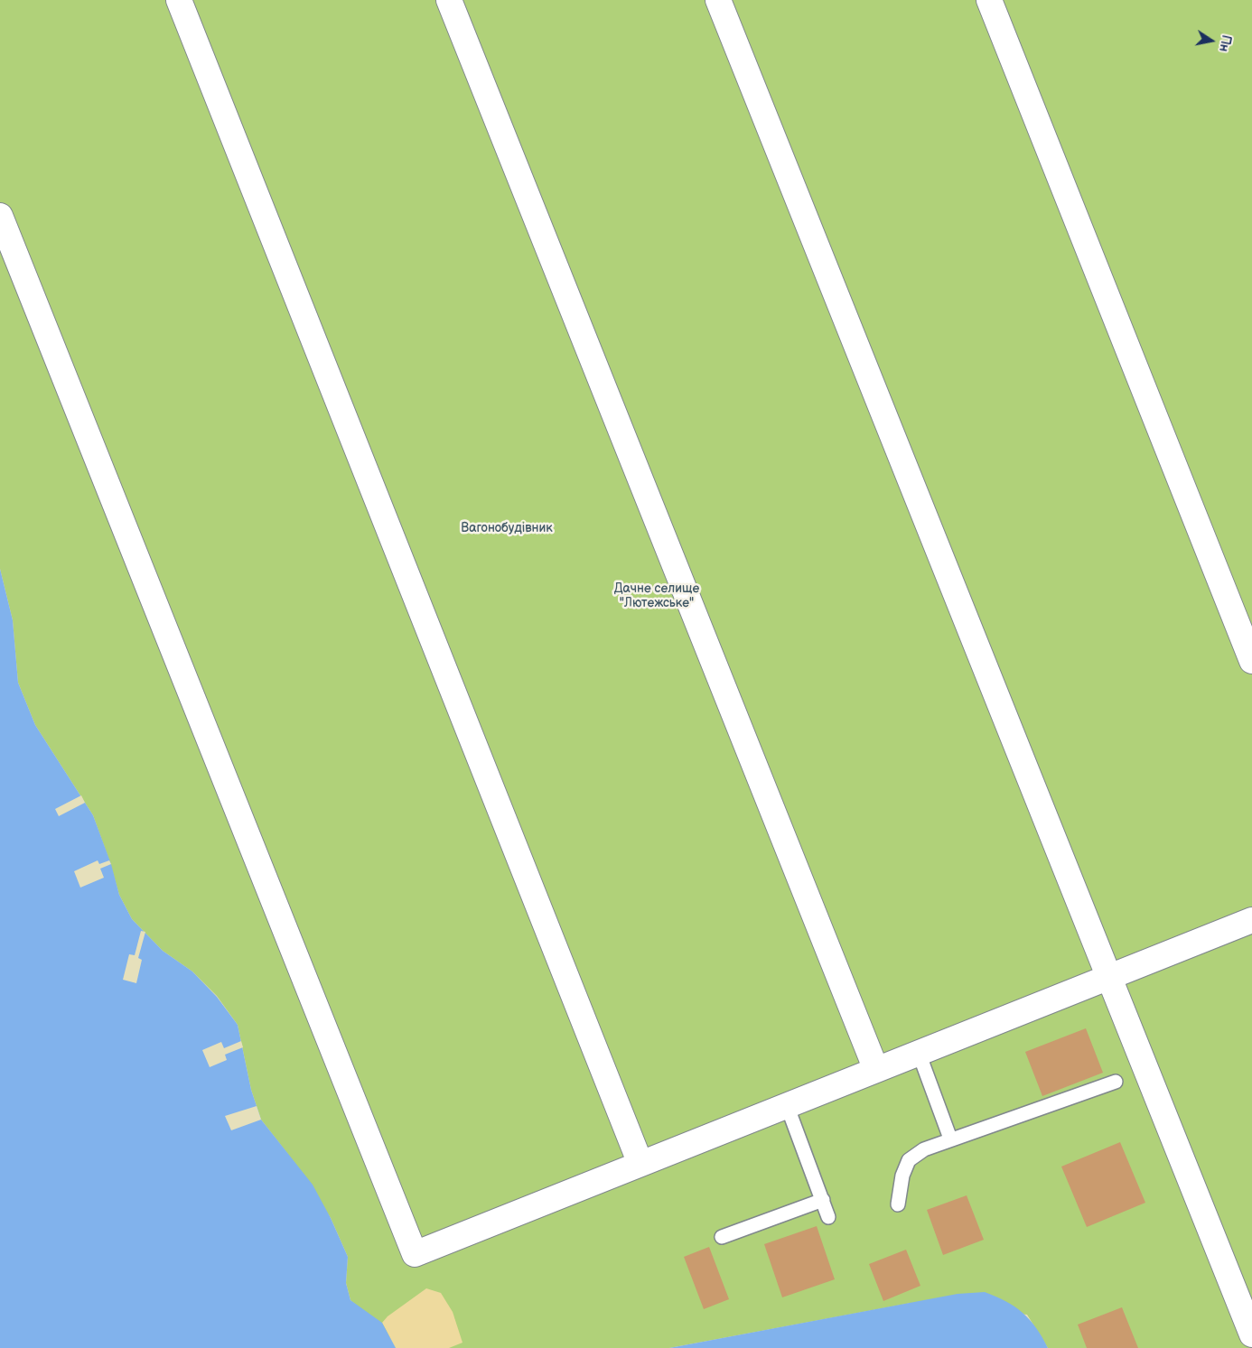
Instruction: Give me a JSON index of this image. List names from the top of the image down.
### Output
{
  "parks": ["Вагонобудівник", "Дачне селище \"Лютежське\""],
  "north": "right"
}
